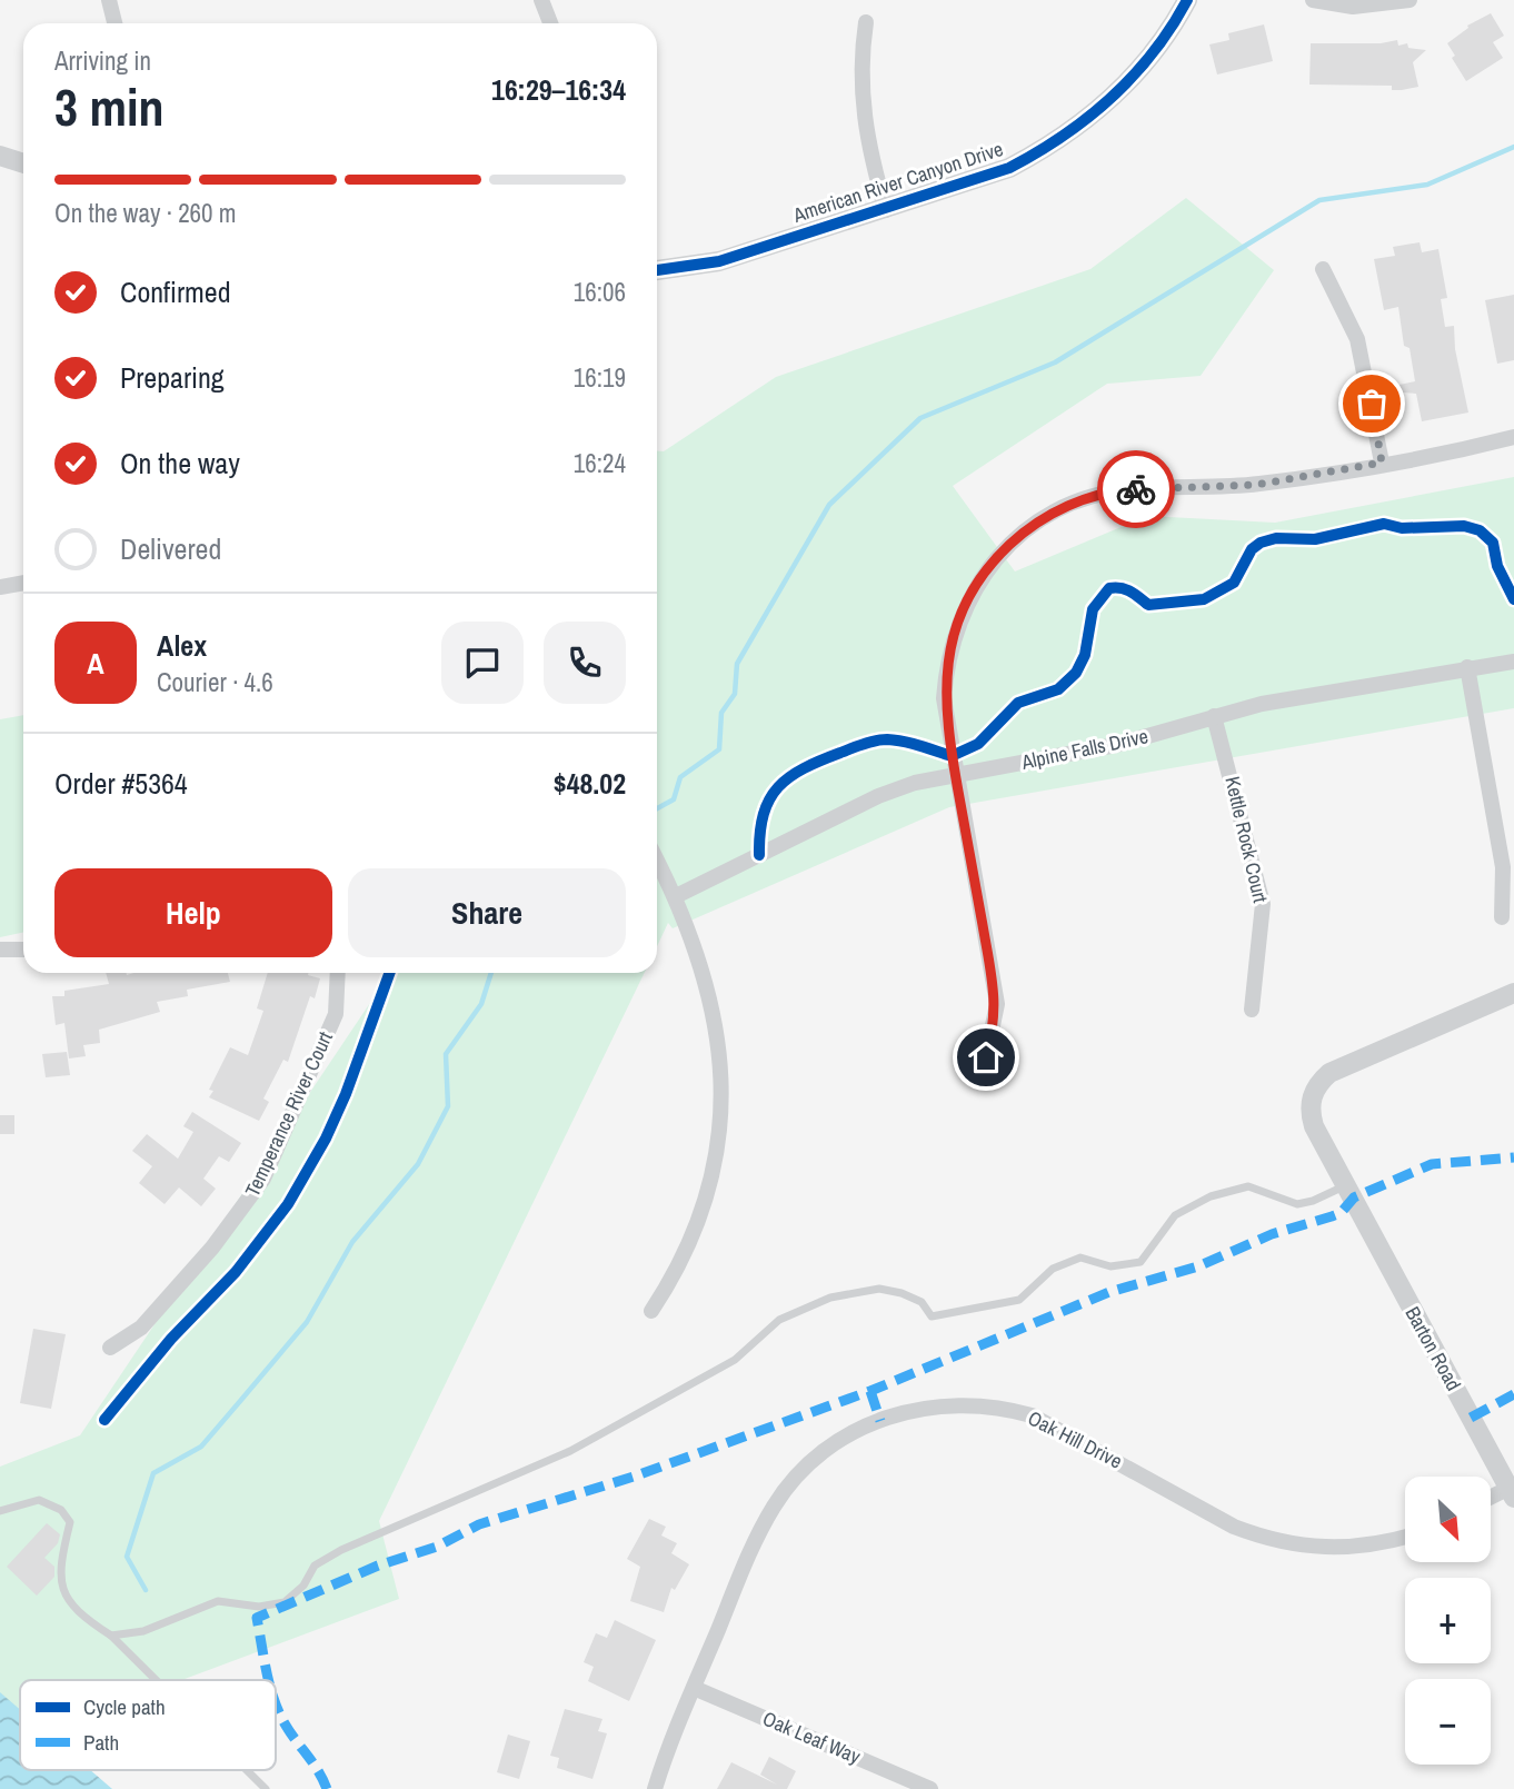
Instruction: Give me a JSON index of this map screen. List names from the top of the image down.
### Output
{
  "streets": {
    "street": [
      "American River Canyon Drive",
      "Alpine Falls Drive",
      "Kettle Rock Court",
      "Temperance River Court",
      "Barton Road",
      "Oak Hill Drive",
      "Oak Leaf Way"
    ]
  },
  "crossings": [
    ["Alpine Falls Drive", "Kettle Rock Court"],
    ["Oak Hill Drive", "Oak Leaf Way"]
  ],
  "legend": ["Cycle path", "Path"],
  "north": "bottom right",
  "page": {
    "heading": ["3 min", "Arriving in", "16:29–16:34"],
    "panel": [
      "Alex",
      "Courier · 4.6",
      "Order #5364",
      "$48.02"
    ],
    "bar": "On the way · 260 m",
    "list": [
      ["Confirmed", "16:06"],
      ["Preparing", "16:19"],
      ["On the way", "16:24"],
      "Delivered"
    ],
    "round": "A",
    "buttons": ["Help", "Share"],
    "map_buttons": ["+", "−"]
  }
}
